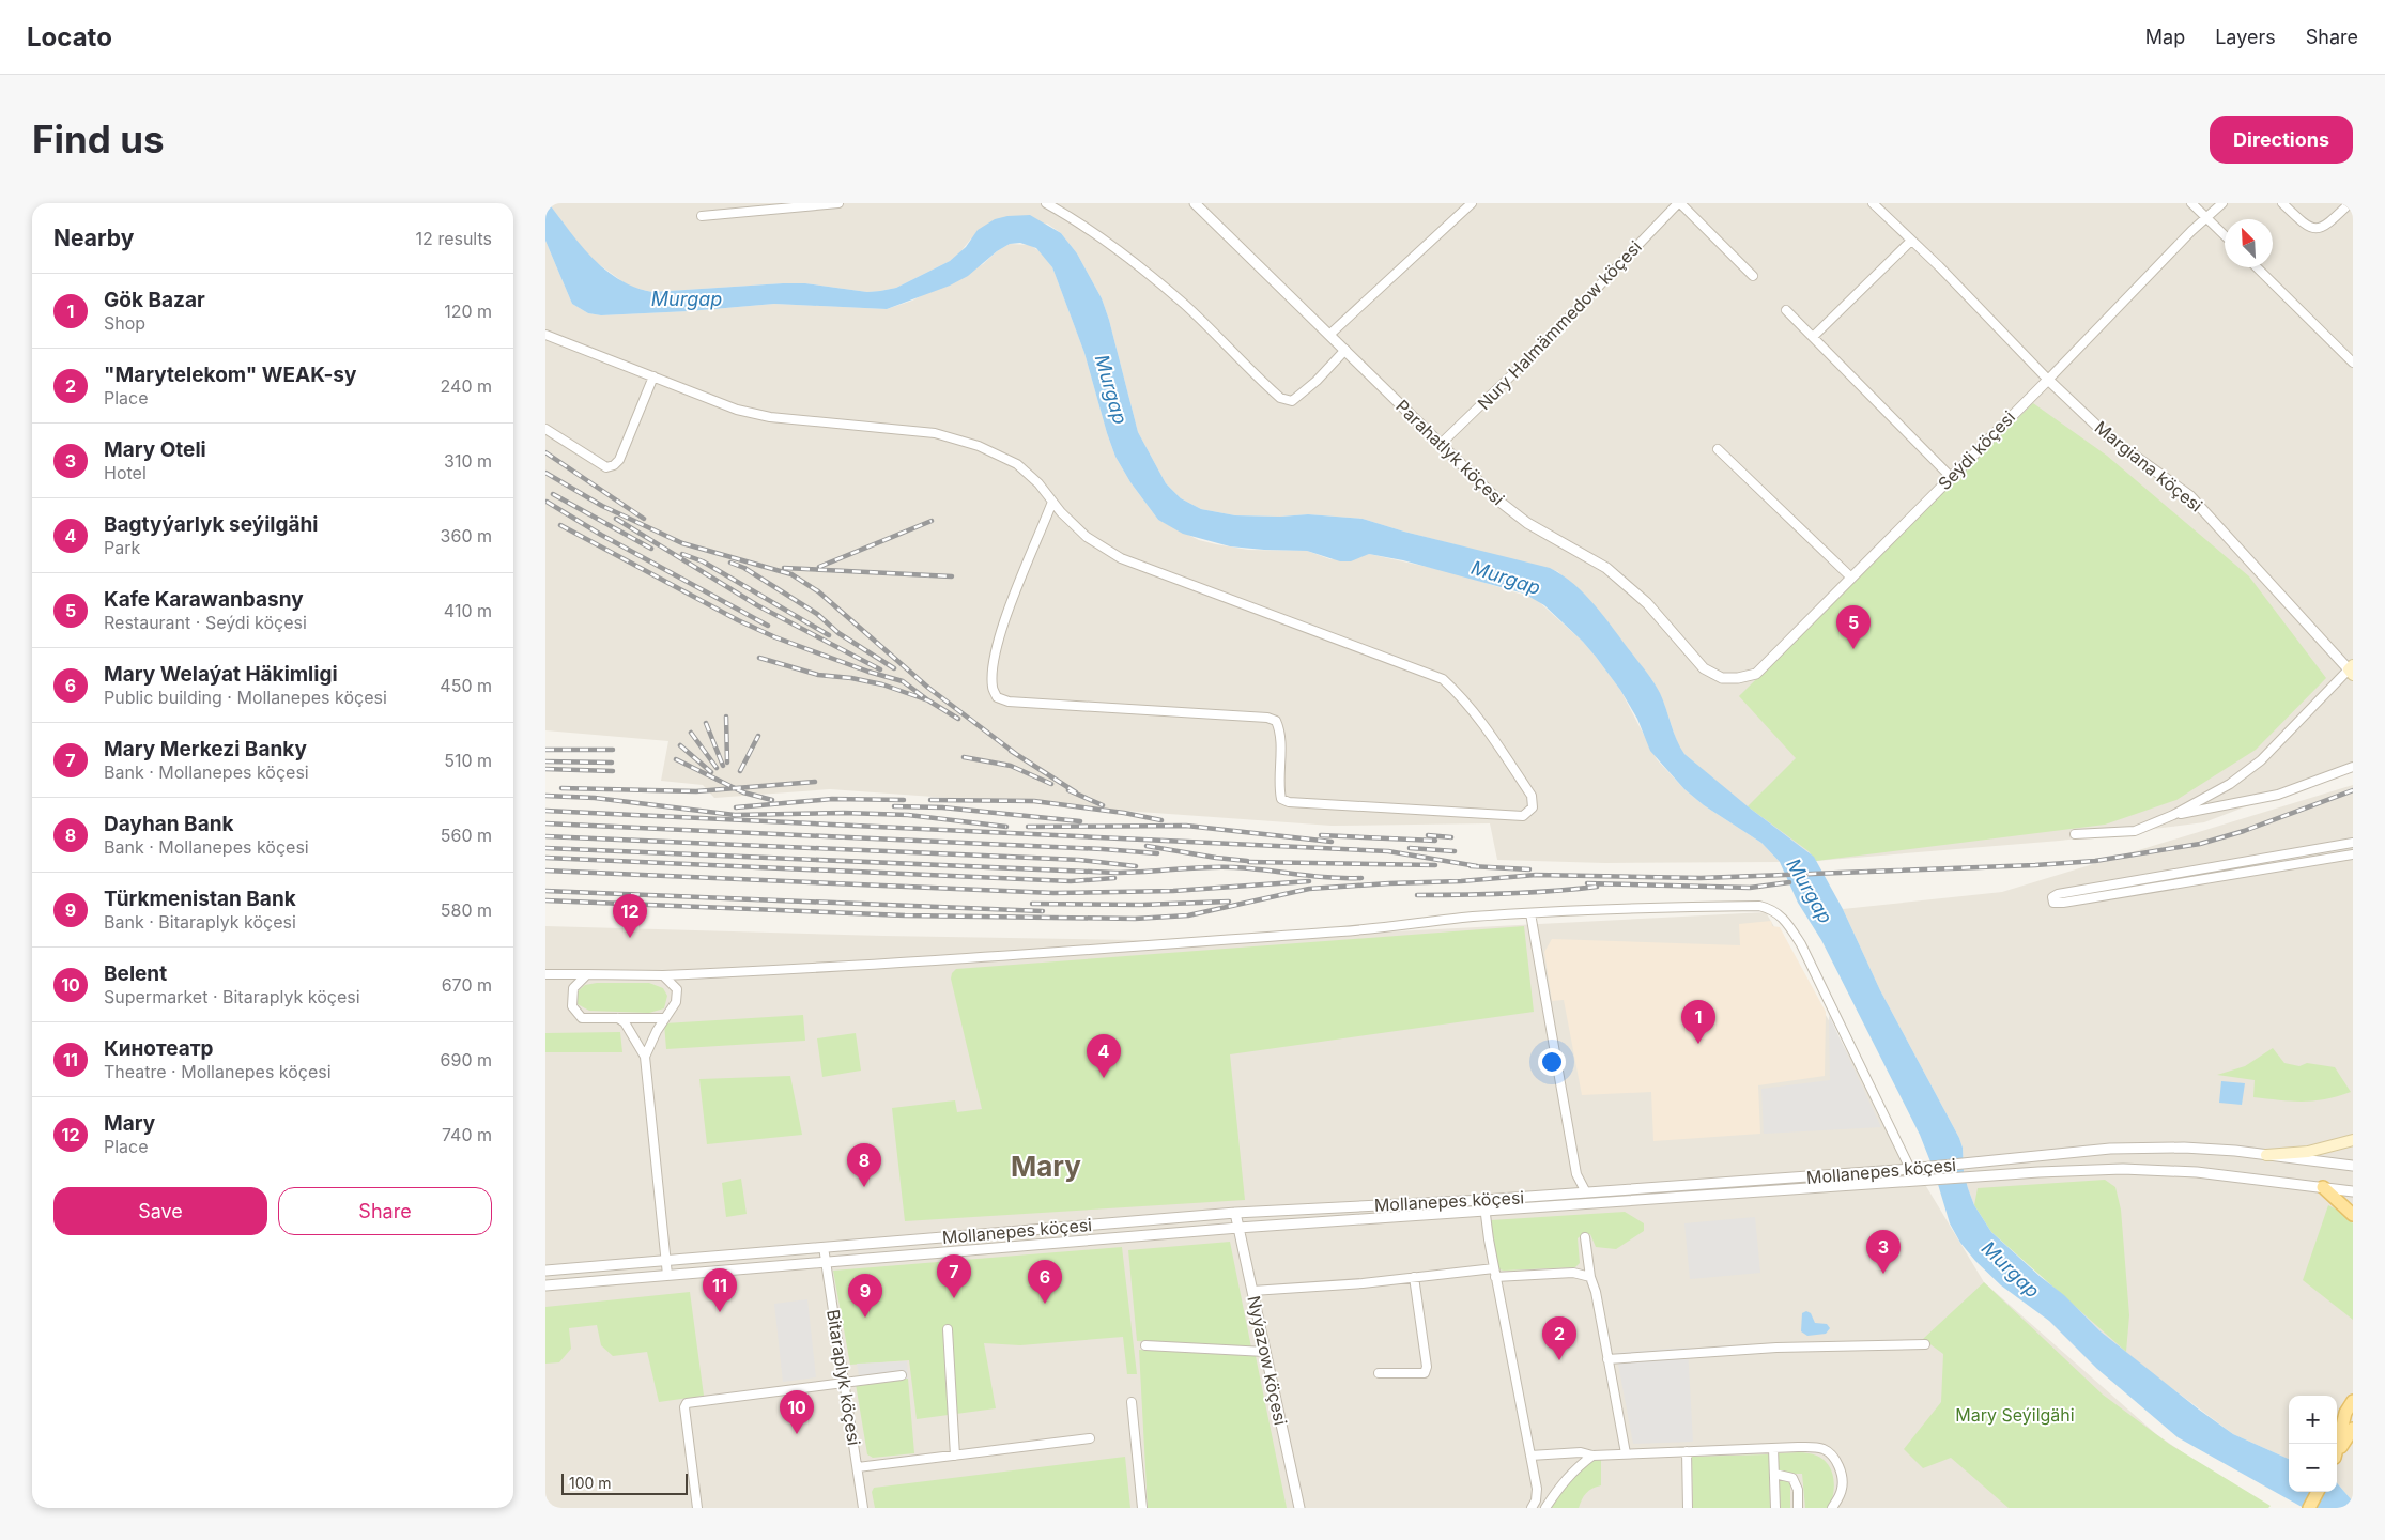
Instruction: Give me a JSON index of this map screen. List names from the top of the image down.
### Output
{
  "streets": {
    "street": [
      "Nury Halmämmedow köçesi",
      "Seýdi köçesi",
      "Parahatlyk köçesi",
      "Margiana köçesi",
      "Mollanepes köçesi",
      "Nyýazow köçesi",
      "Bitaraplyk köçesi"
    ]
  },
  "crossings": [
    ["Nury Halmämmedow köçesi", "Parahatlyk köçesi"],
    ["Seýdi köçesi", "Parahatlyk köçesi"],
    ["Seýdi köçesi", "Margiana köçesi"],
    ["Mollanepes köçesi", "Nyýazow köçesi"],
    ["Mollanepes köçesi", "Bitaraplyk köçesi"]
  ],
  "districts": ["Mary"],
  "water": ["Murgap"],
  "parks": ["Mary Seýilgähi"],
  "scale_bar": "100 m",
  "north": "top left",
  "page": {
    "header": "Locato",
    "nav": ["Map", "Layers", "Share"],
    "buttons": [
      "Directions",
      ["Save", "Share"]
    ],
    "title": "Find us",
    "heading": ["Nearby", "12 results"],
    "list": [
      {
        "mark": "1",
        "name": "Gök Bazar",
        "note": "Shop",
        "value": "120 m"
      },
      {
        "mark": "2",
        "name": "\"Marytelekom\" WEAK-sy",
        "note": "Place",
        "value": "240 m"
      },
      {
        "mark": "3",
        "name": "Mary Oteli",
        "note": "Hotel",
        "value": "310 m"
      },
      {
        "mark": "4",
        "name": "Bagtyýarlyk seýilgähi",
        "note": "Park",
        "value": "360 m"
      },
      {
        "mark": "5",
        "name": "Kafe Karawanbasny",
        "note": "Restaurant · Seýdi köçesi",
        "value": "410 m"
      },
      {
        "mark": "6",
        "name": "Mary Welaýat Häkimligi",
        "note": "Public building · Mollanepes köçesi",
        "value": "450 m"
      },
      {
        "mark": "7",
        "name": "Mary Merkezi Banky",
        "note": "Bank · Mollanepes köçesi",
        "value": "510 m"
      },
      {
        "mark": "8",
        "name": "Dayhan Bank",
        "note": "Bank · Mollanepes köçesi",
        "value": "560 m"
      },
      {
        "mark": "9",
        "name": "Türkmenistan Bank",
        "note": "Bank · Bitaraplyk köçesi",
        "value": "580 m"
      },
      {
        "mark": "10",
        "name": "Belent",
        "note": "Supermarket · Bitaraplyk köçesi",
        "value": "670 m"
      },
      {
        "mark": "11",
        "name": "Кинотеатр",
        "note": "Theatre · Mollanepes köçesi",
        "value": "690 m"
      },
      {
        "mark": "12",
        "name": "Mary",
        "note": "Place",
        "value": "740 m"
      }
    ],
    "pins": [
      "5",
      "12",
      "1",
      "4",
      "8",
      "3",
      "7",
      "6",
      "11",
      "9",
      "2",
      "10"
    ],
    "map_buttons": ["+", "−"],
    "scale": "100 m"
  }
}
